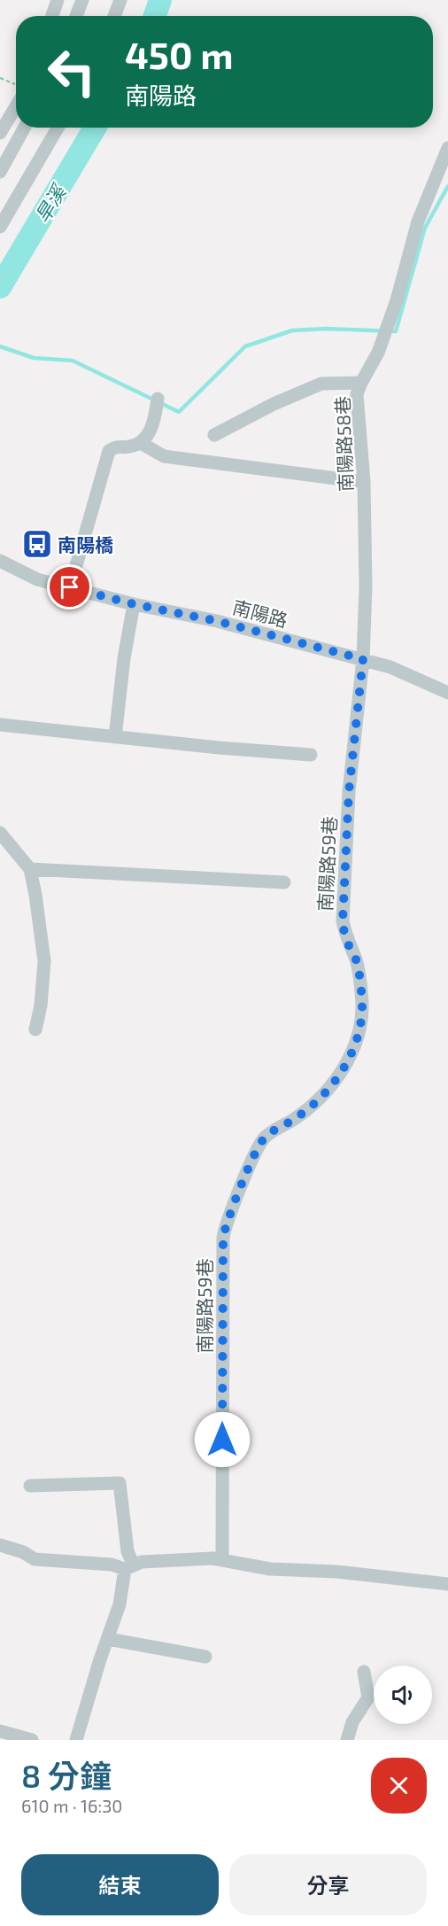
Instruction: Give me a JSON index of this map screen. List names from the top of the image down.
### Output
{
  "streets": {
    "street": ["南陽路58巷", "南陽路", "南陽路59巷"]
  },
  "crossings": [
    ["南陽路58巷", "南陽路"],
    ["南陽路58巷", "南陽路59巷"],
    ["南陽路", "南陽路59巷"]
  ],
  "water": ["旱溪"],
  "places": {
    "bus stop": ["南陽橋"]
  },
  "page": {
    "turn": ["450 m", "南陽路"],
    "heading": ["8 分鐘", "610 m · 16:30"],
    "buttons": ["結束", "分享"]
  }
}
